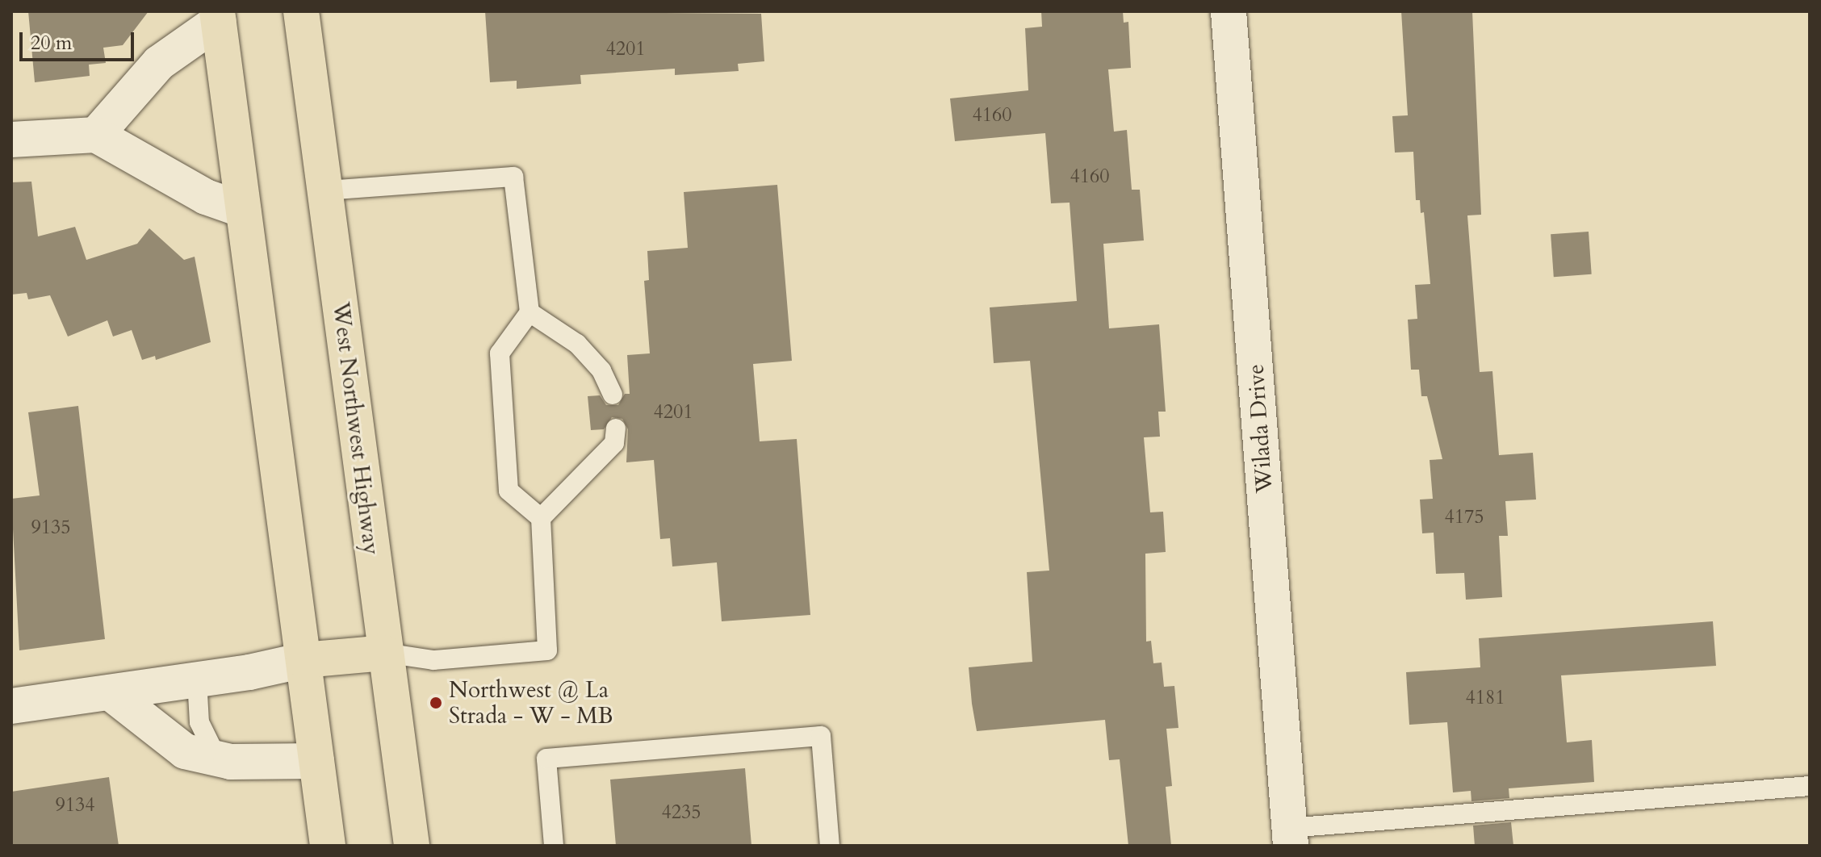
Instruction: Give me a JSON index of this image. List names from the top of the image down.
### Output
{
  "streets": {
    "main road": ["West Northwest Highway"],
    "street": ["Wilada Drive"]
  },
  "places": ["Northwest @ La Strada - W - MB"],
  "house_numbers": [
    "4201",
    "4160",
    "4160",
    "4201",
    "4175",
    "9135",
    "4181",
    "9134",
    "4235"
  ],
  "scale_bar": "20 m"
}
